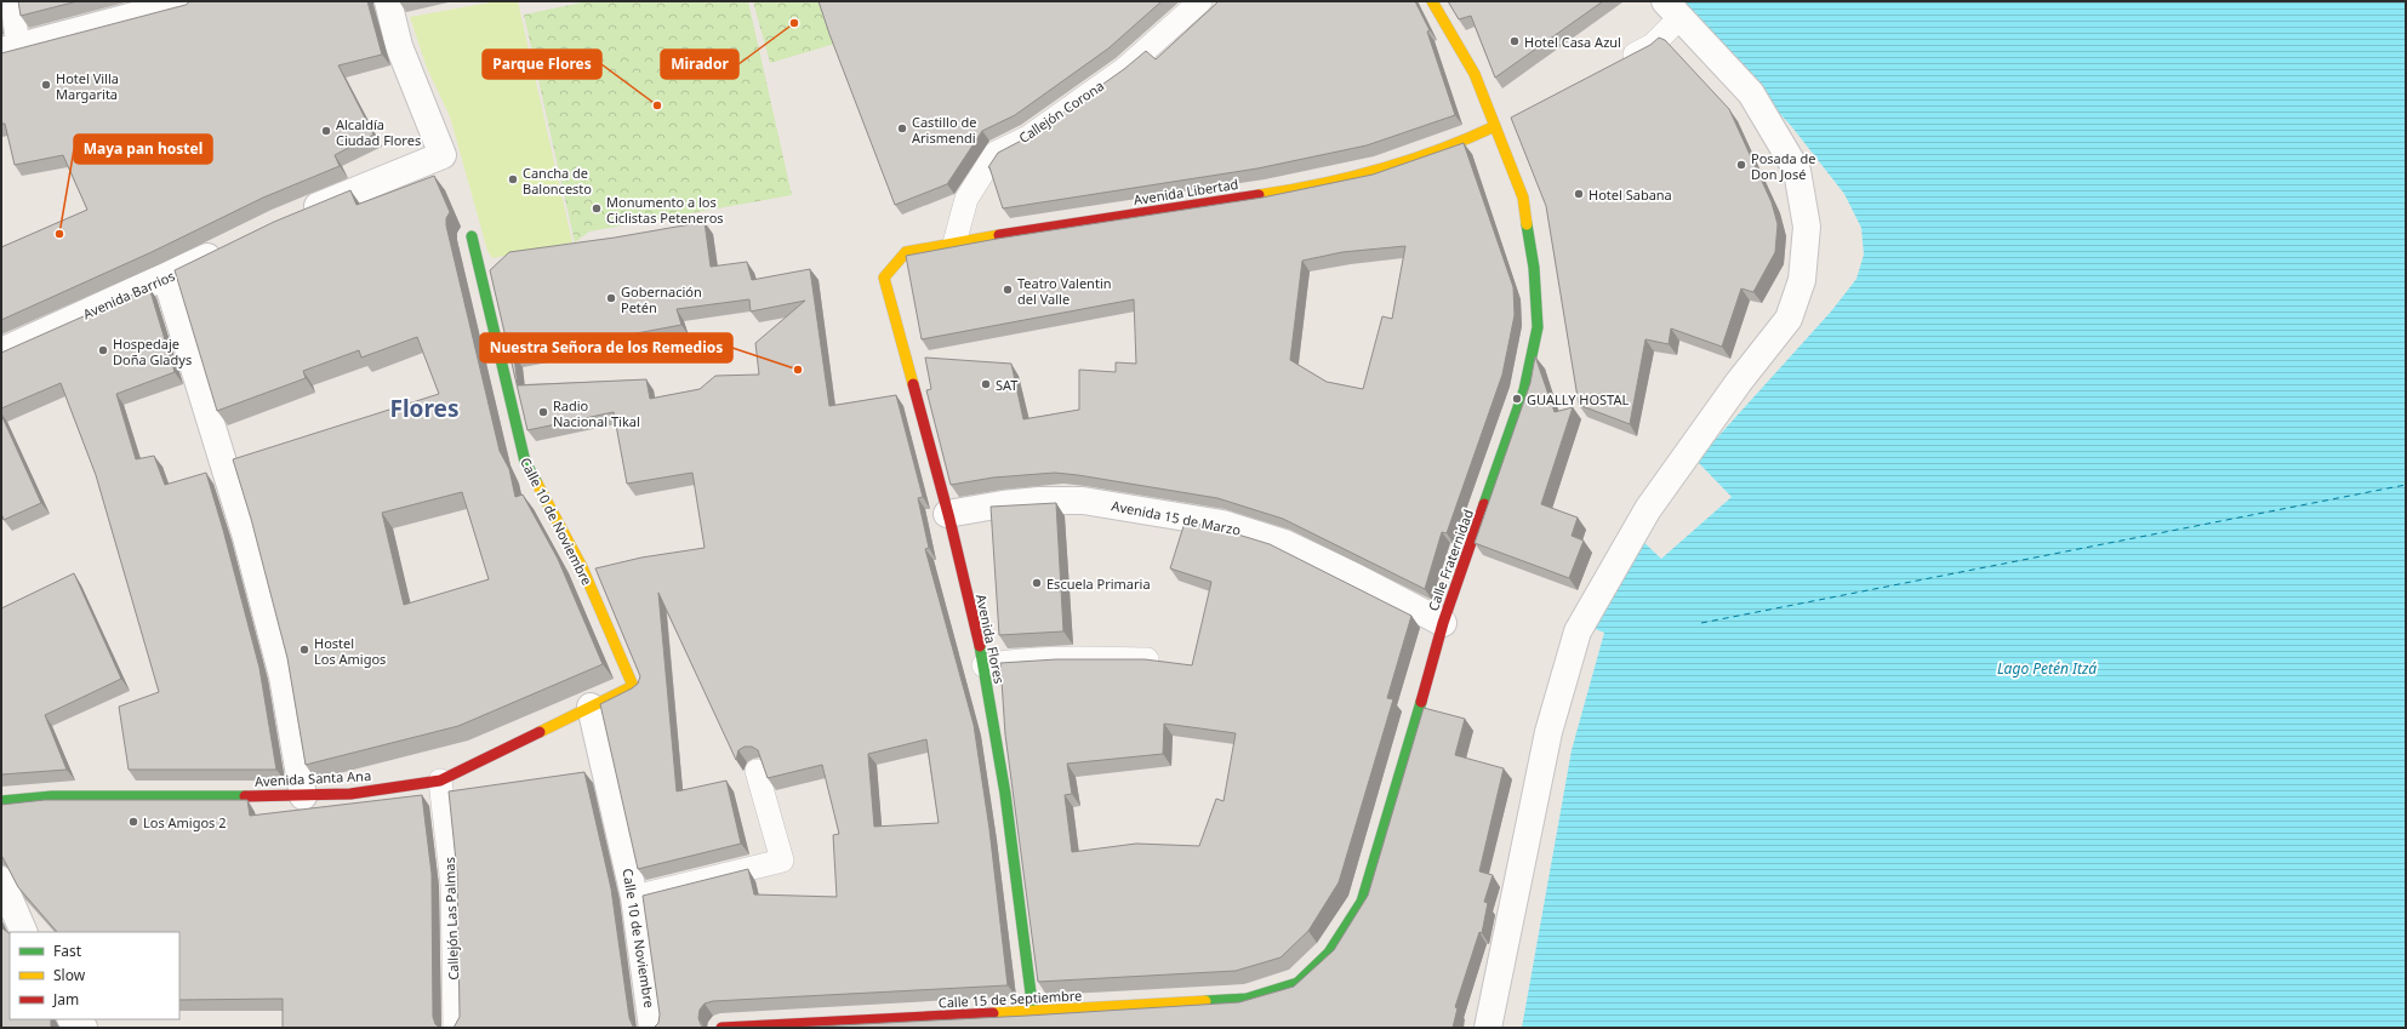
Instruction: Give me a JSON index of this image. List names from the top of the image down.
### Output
{
  "streets": {
    "street": [
      "Avenida Libertad",
      "Avenida Barrios",
      "Avenida 15 de Marzo",
      "Calle 10 de Noviembre",
      "Calle Fraternidad",
      "Avenida Flores",
      "Avenida Santa Ana",
      "Calle 15 de Septiembre"
    ],
    "lane": ["Callejón Corona", "Callejón Las Palmas"]
  },
  "crossings": [
    ["Callejón Corona", "Avenida Libertad"],
    ["Avenida Libertad", "Calle Fraternidad"],
    ["Avenida Libertad", "Avenida Flores"],
    ["Avenida 15 de Marzo", "Calle Fraternidad"],
    ["Avenida 15 de Marzo", "Avenida Flores"],
    ["Calle 10 de Noviembre", "Avenida Santa Ana"],
    ["Calle Fraternidad", "Calle 15 de Septiembre"],
    ["Avenida Flores", "Calle 15 de Septiembre"],
    ["Avenida Santa Ana", "Callejón Las Palmas"]
  ],
  "districts": ["Flores"],
  "water": ["Lago Petén Itzá"],
  "places": [
    "Mirador",
    "Hotel Casa Azul",
    "Hotel Villa Margarita",
    "Parque Flores",
    "Castillo de Arismendi",
    "Alcaldía Ciudad Flores",
    "Posada de Don José",
    "Cancha de Baloncesto",
    "Hotel Sabana",
    "Monumento a los Ciclistas Peteneros",
    "Maya pan hostel",
    "Teatro Valentin del Valle",
    "Gobernación Petén",
    "Hospedaje Doña Gladys",
    "Nuestra Señora de los Remedios",
    "SAT",
    "GUALLY HOSTAL",
    "Radio Nacional Tikal",
    "Escuela Primaria",
    "Hostel Los Amigos",
    "Los Amigos 2"
  ],
  "legend": ["Fast", "Slow", "Jam"]
}
